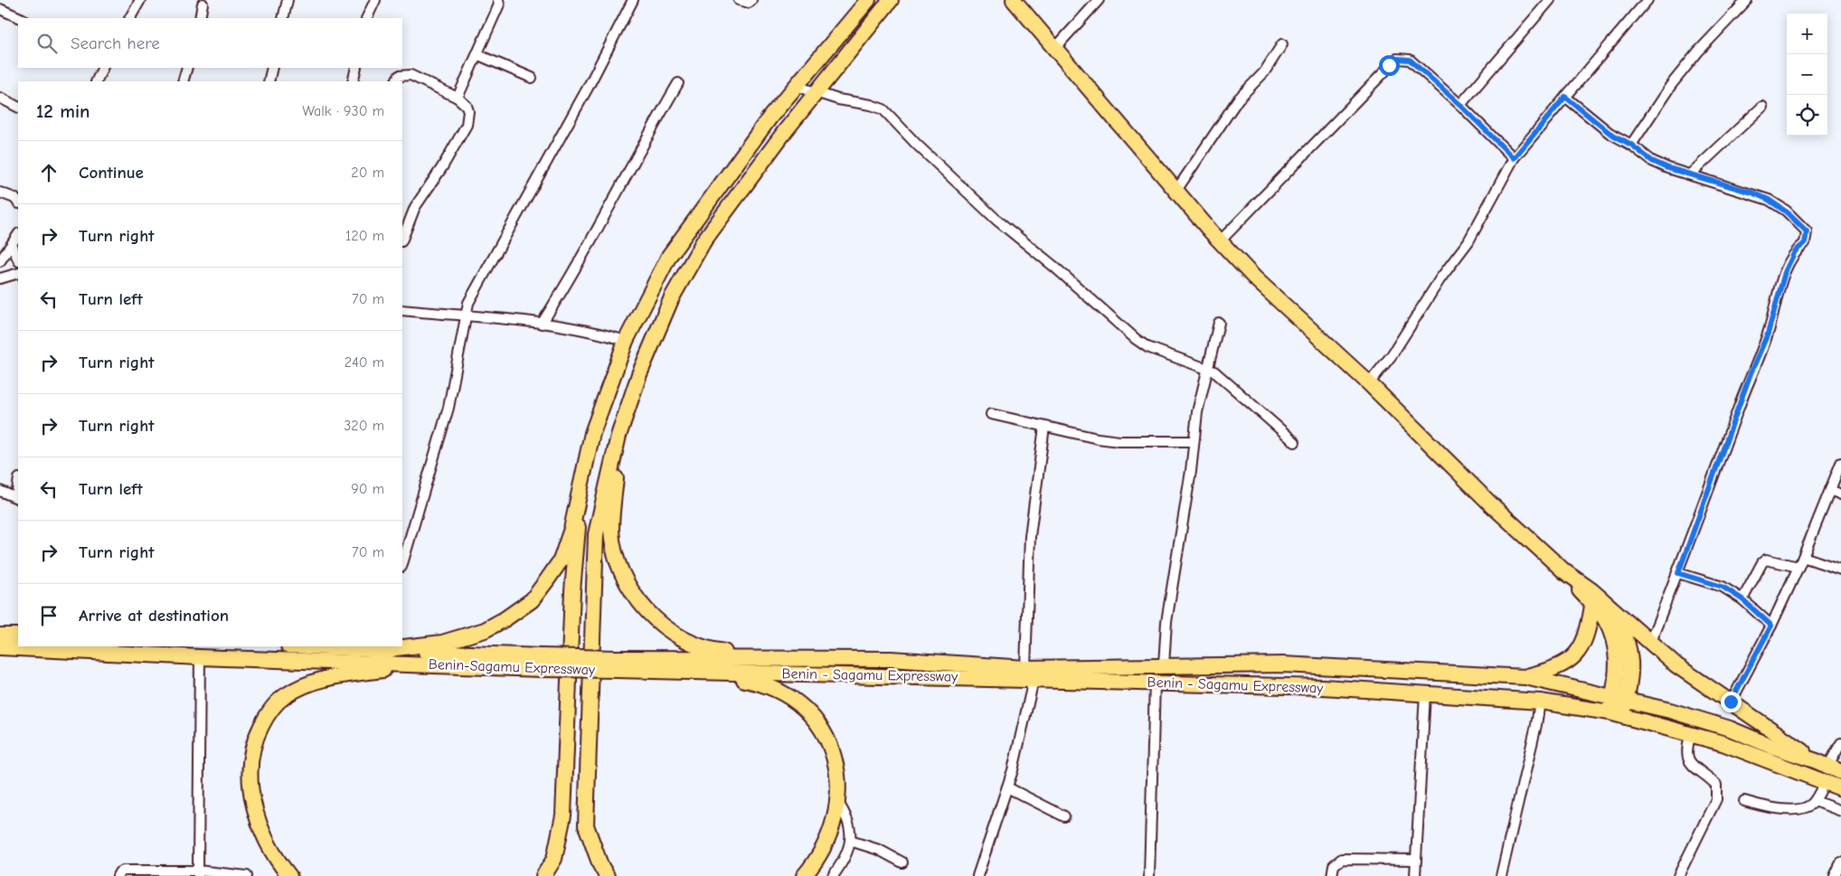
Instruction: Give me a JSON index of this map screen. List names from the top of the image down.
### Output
{
  "streets": {
    "highway": ["Benin-Sagamu Expressway", "Benin - Sagamu Expressway"]
  },
  "page": {
    "map_buttons": ["+", "−"],
    "search": "Search here",
    "heading": ["12 min", "Walk · 930 m"],
    "list": [
      ["Continue", "20 m"],
      ["Turn right", "120 m"],
      ["Turn left", "70 m"],
      ["Turn right", "240 m"],
      ["Turn right", "320 m"],
      ["Turn left", "90 m"],
      ["Turn right", "70 m"],
      "Arrive at destination"
    ]
  }
}
